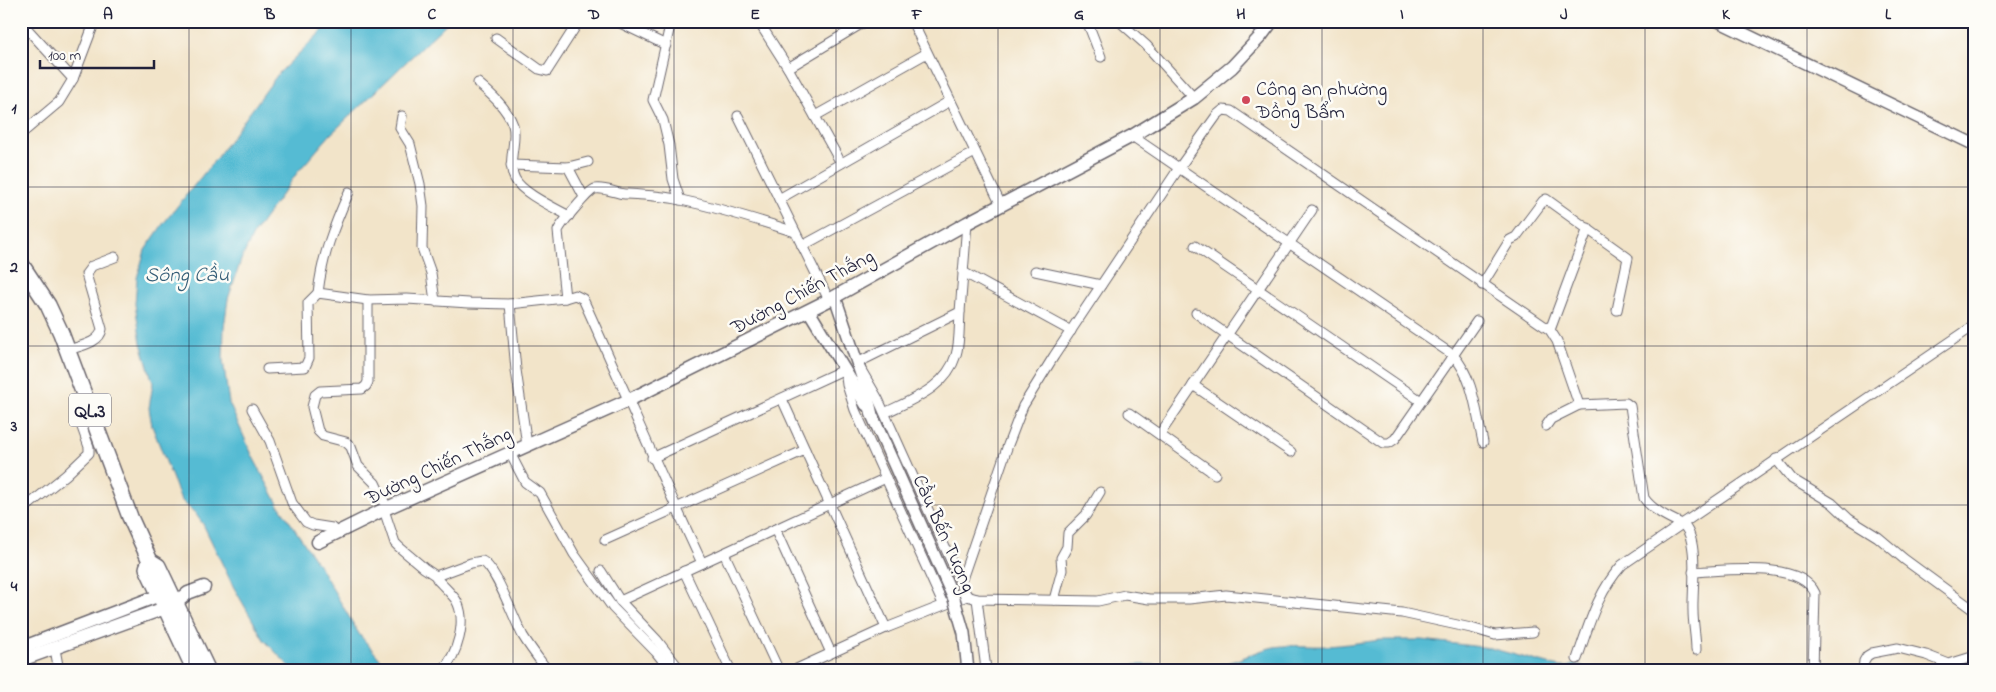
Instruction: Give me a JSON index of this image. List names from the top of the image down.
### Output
{
  "streets": {
    "highway": ["QL.3"],
    "main road": ["Đường Chiến Thắng"],
    "street": ["Cầu Bến Tượng"]
  },
  "water": ["Sông Cầu"],
  "places": ["Công an phường Đồng Bẩm"],
  "scale_bar": "100 m",
  "grid": {
    "columns": [
      "A",
      "B",
      "C",
      "D",
      "E",
      "F",
      "G",
      "H",
      "I",
      "J",
      "K",
      "L"
    ],
    "rows": [
      "1",
      "2",
      "3",
      "4"
    ]
  }
}
